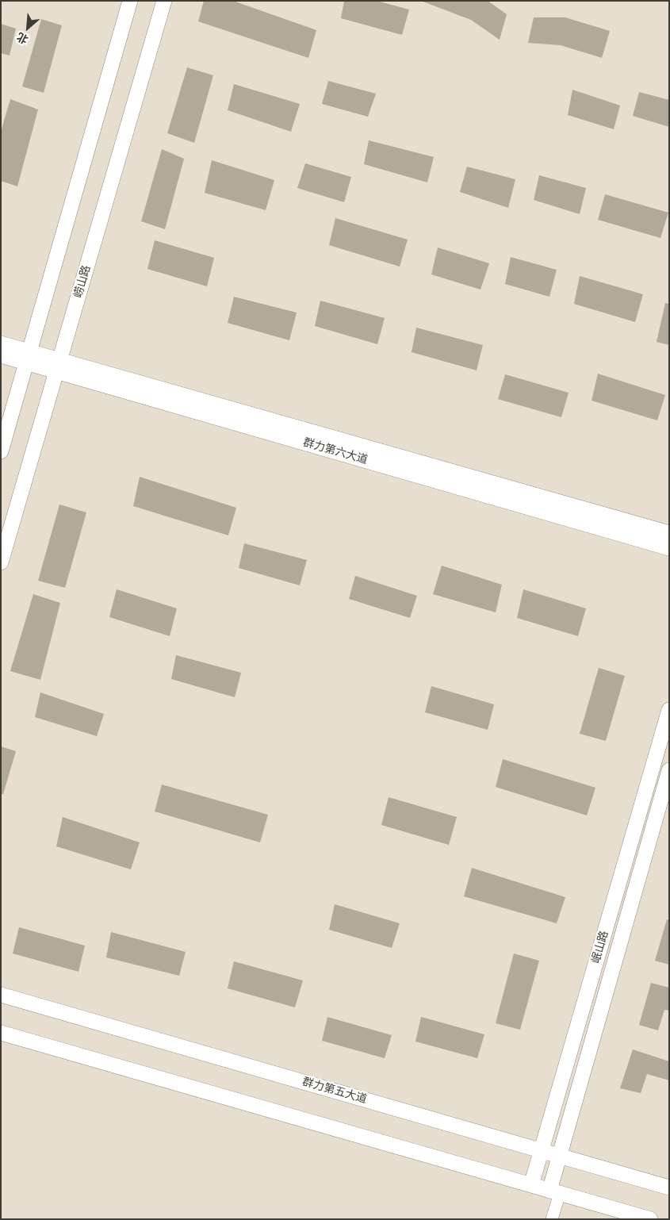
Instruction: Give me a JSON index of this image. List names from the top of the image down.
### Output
{
  "streets": {
    "main road": [
      "崂山路",
      "群力第六大道",
      "岷山路",
      "群力第五大道"
    ]
  },
  "crossings": [
    ["崂山路", "群力第六大道"],
    ["岷山路", "群力第五大道"]
  ],
  "north": "bottom left"
}
